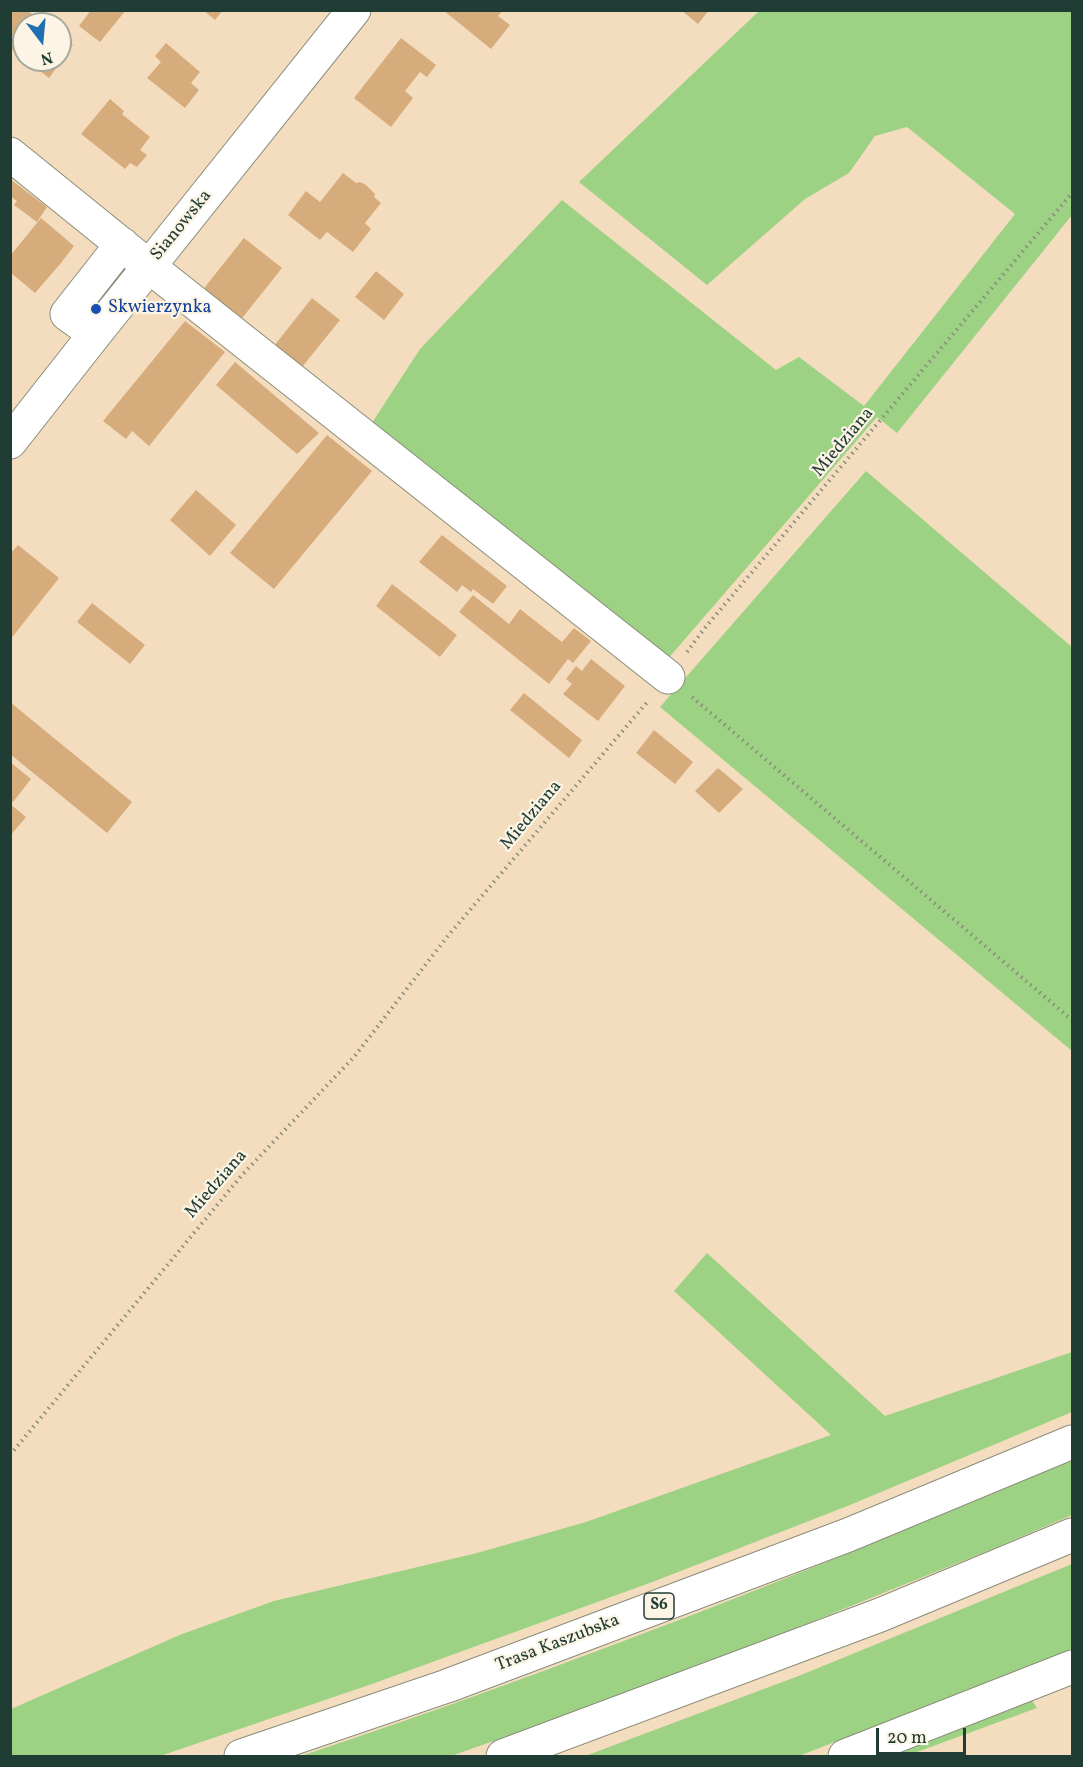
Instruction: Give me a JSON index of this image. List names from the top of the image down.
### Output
{
  "streets": {
    "main road": ["Sianowska", "S6", "Trasa Kaszubska"],
    "path": ["Miedziana"]
  },
  "places": ["Skwierzynka"],
  "scale_bar": "20 m",
  "north": "bottom"
}
